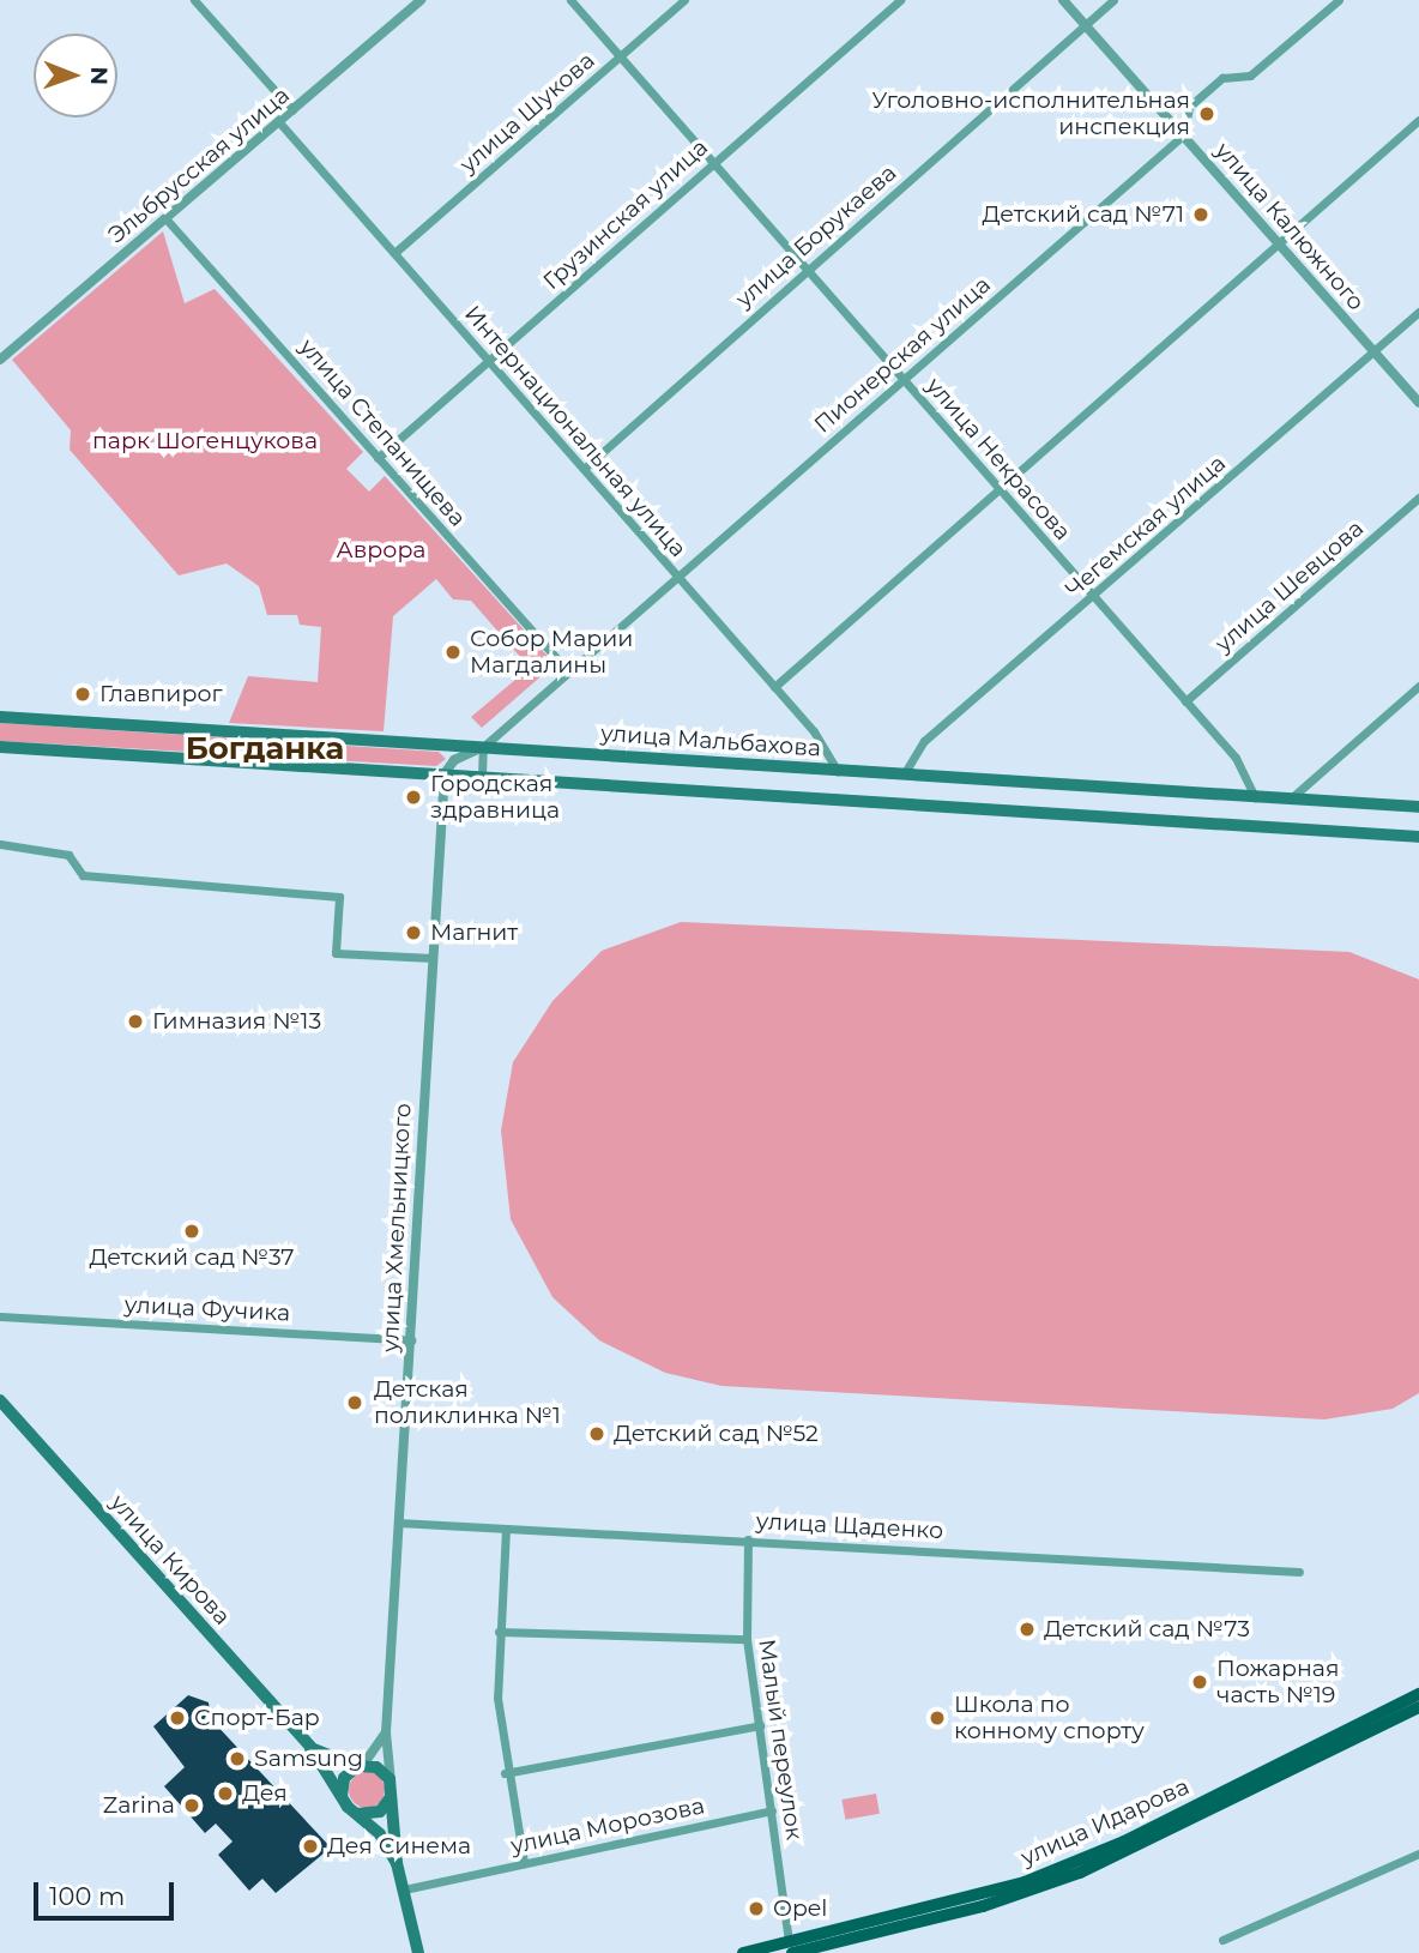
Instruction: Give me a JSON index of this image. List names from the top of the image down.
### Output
{
  "streets": {
    "main road": ["улица Мальбахова", "улица Кирова", "улица Идарова"],
    "street": [
      "улица Шукова",
      "Эльбрусская улица",
      "Грузинская улица",
      "улица Калюжного",
      "улица Борукаева",
      "Пионерская улица",
      "Интернациональная улица",
      "улица Степанищева",
      "улица Некрасова",
      "Чегемская улица",
      "улица Шевцова",
      "улица Хмельницкого",
      "улица Фучика",
      "улица Щаденко",
      "Малый переулок",
      "улица Морозова"
    ]
  },
  "crossings": [
    ["улица Шукова", "Интернациональная улица"],
    ["улица Шукова", "улица Некрасова"],
    ["Эльбрусская улица", "Интернациональная улица"],
    ["Эльбрусская улица", "улица Степанищева"],
    ["Грузинская улица", "Интернациональная улица"],
    ["Грузинская улица", "улица Степанищева"],
    ["Грузинская улица", "улица Некрасова"],
    ["улица Калюжного", "улица Борукаева"],
    ["улица Калюжного", "Пионерская улица"],
    ["улица Калюжного", "Чегемская улица"],
    ["улица Борукаева", "Интернациональная улица"],
    ["улица Борукаева", "улица Некрасова"],
    ["Пионерская улица", "Интернациональная улица"],
    ["Пионерская улица", "улица Степанищева"],
    ["Пионерская улица", "улица Некрасова"],
    ["Пионерская улица", "улица Мальбахова"],
    ["Интернациональная улица", "улица Мальбахова"],
    ["улица Некрасова", "Чегемская улица"],
    ["улица Некрасова", "улица Шевцова"],
    ["улица Некрасова", "улица Мальбахова"],
    ["Чегемская улица", "улица Мальбахова"],
    ["улица Хмельницкого", "улица Фучика"],
    ["улица Хмельницкого", "улица Щаденко"],
    ["улица Хмельницкого", "улица Кирова"],
    ["улица Щаденко", "Малый переулок"],
    ["Малый переулок", "улица Идарова"],
    ["Малый переулок", "улица Морозова"]
  ],
  "districts": ["Богданка"],
  "parks": ["парк Шогенцукова", "Аврора"],
  "places": [
    "Уголовно-исполнительная инспекция",
    "Детский сад №71",
    "Собор Марии Магдалины",
    "Главпирог",
    "Городская здравница",
    "Магнит",
    "Гимназия №13",
    "Детский сад №37",
    "Детская поликлинка №1",
    "Детский сад №52",
    "Детский сад №73",
    "Пожарная часть №19",
    "Спорт-Бар",
    "Школа по конному спорту",
    "Samsung",
    "Дея",
    "Zarina",
    "Дея Синема",
    "Opel"
  ],
  "scale_bar": "100 m",
  "north": "right"
}
